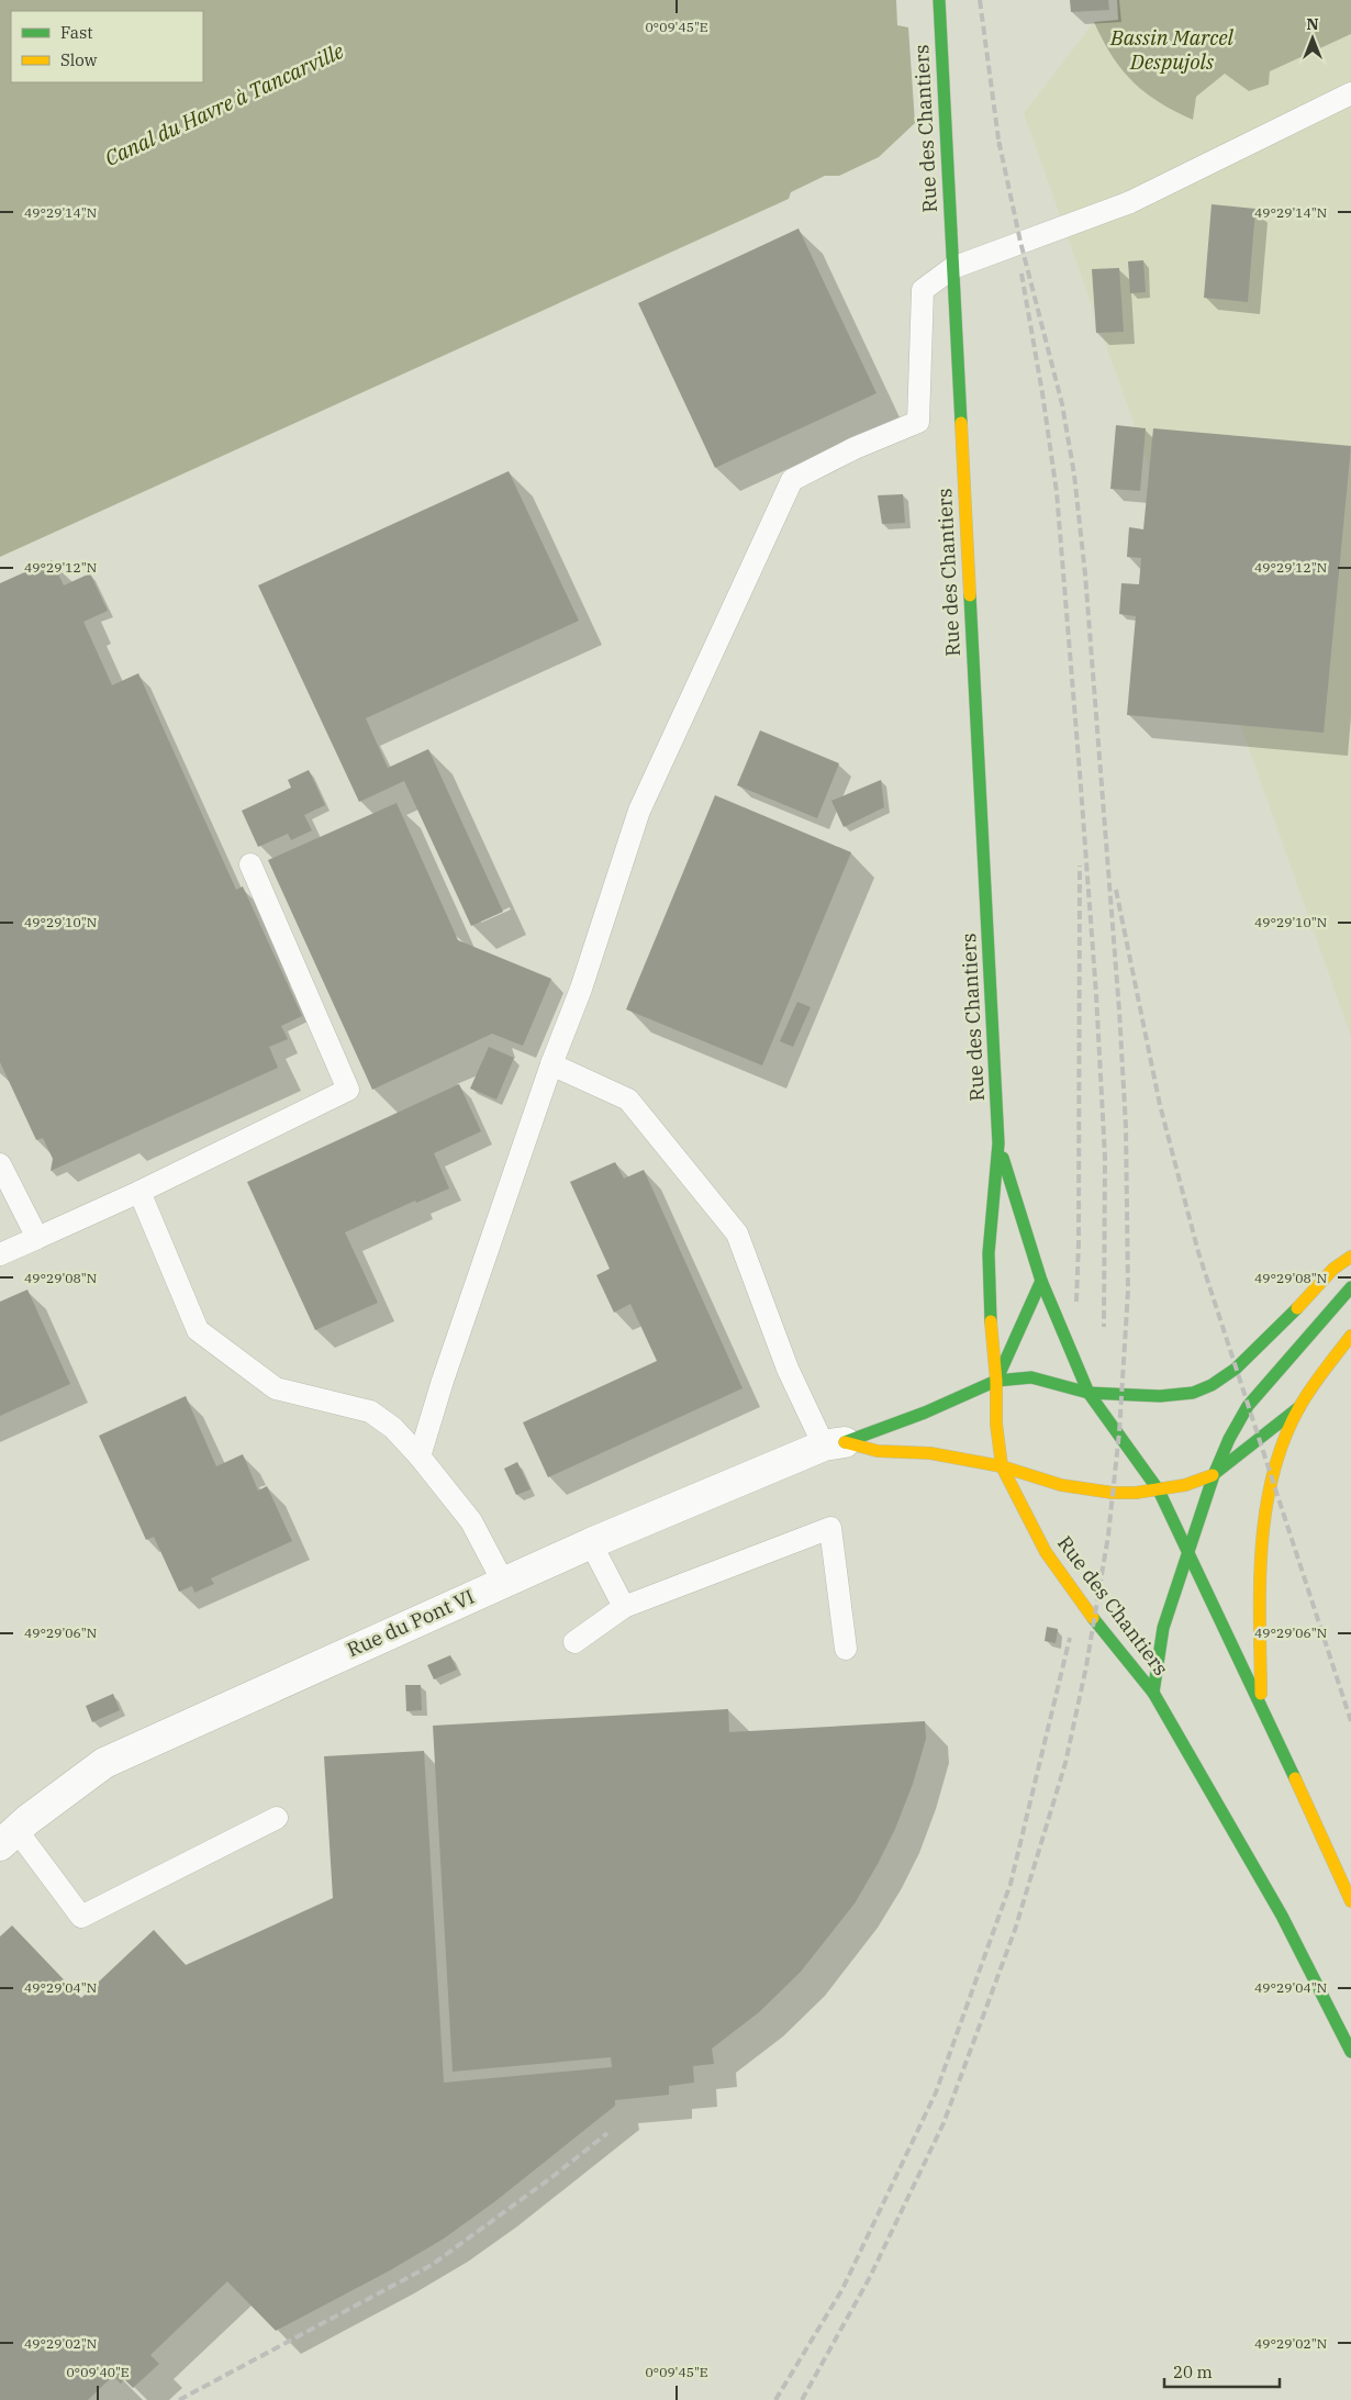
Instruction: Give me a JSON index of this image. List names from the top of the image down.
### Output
{
  "streets": {
    "street": ["Rue des Chantiers", "Rue du Pont VI"]
  },
  "water": ["Bassin Marcel Despujols", "Canal du Havre à Tancarville"],
  "legend": ["Fast", "Slow"],
  "scale_bar": "20 m",
  "north": "top",
  "coordinates": [
    "0°09'45\"E",
    "49°29'14\"N",
    "49°29'12\"N",
    "49°29'10\"N",
    "49°29'08\"N",
    "49°29'06\"N",
    "49°29'04\"N",
    "49°29'02\"N",
    "0°09'40\"E"
  ]
}
